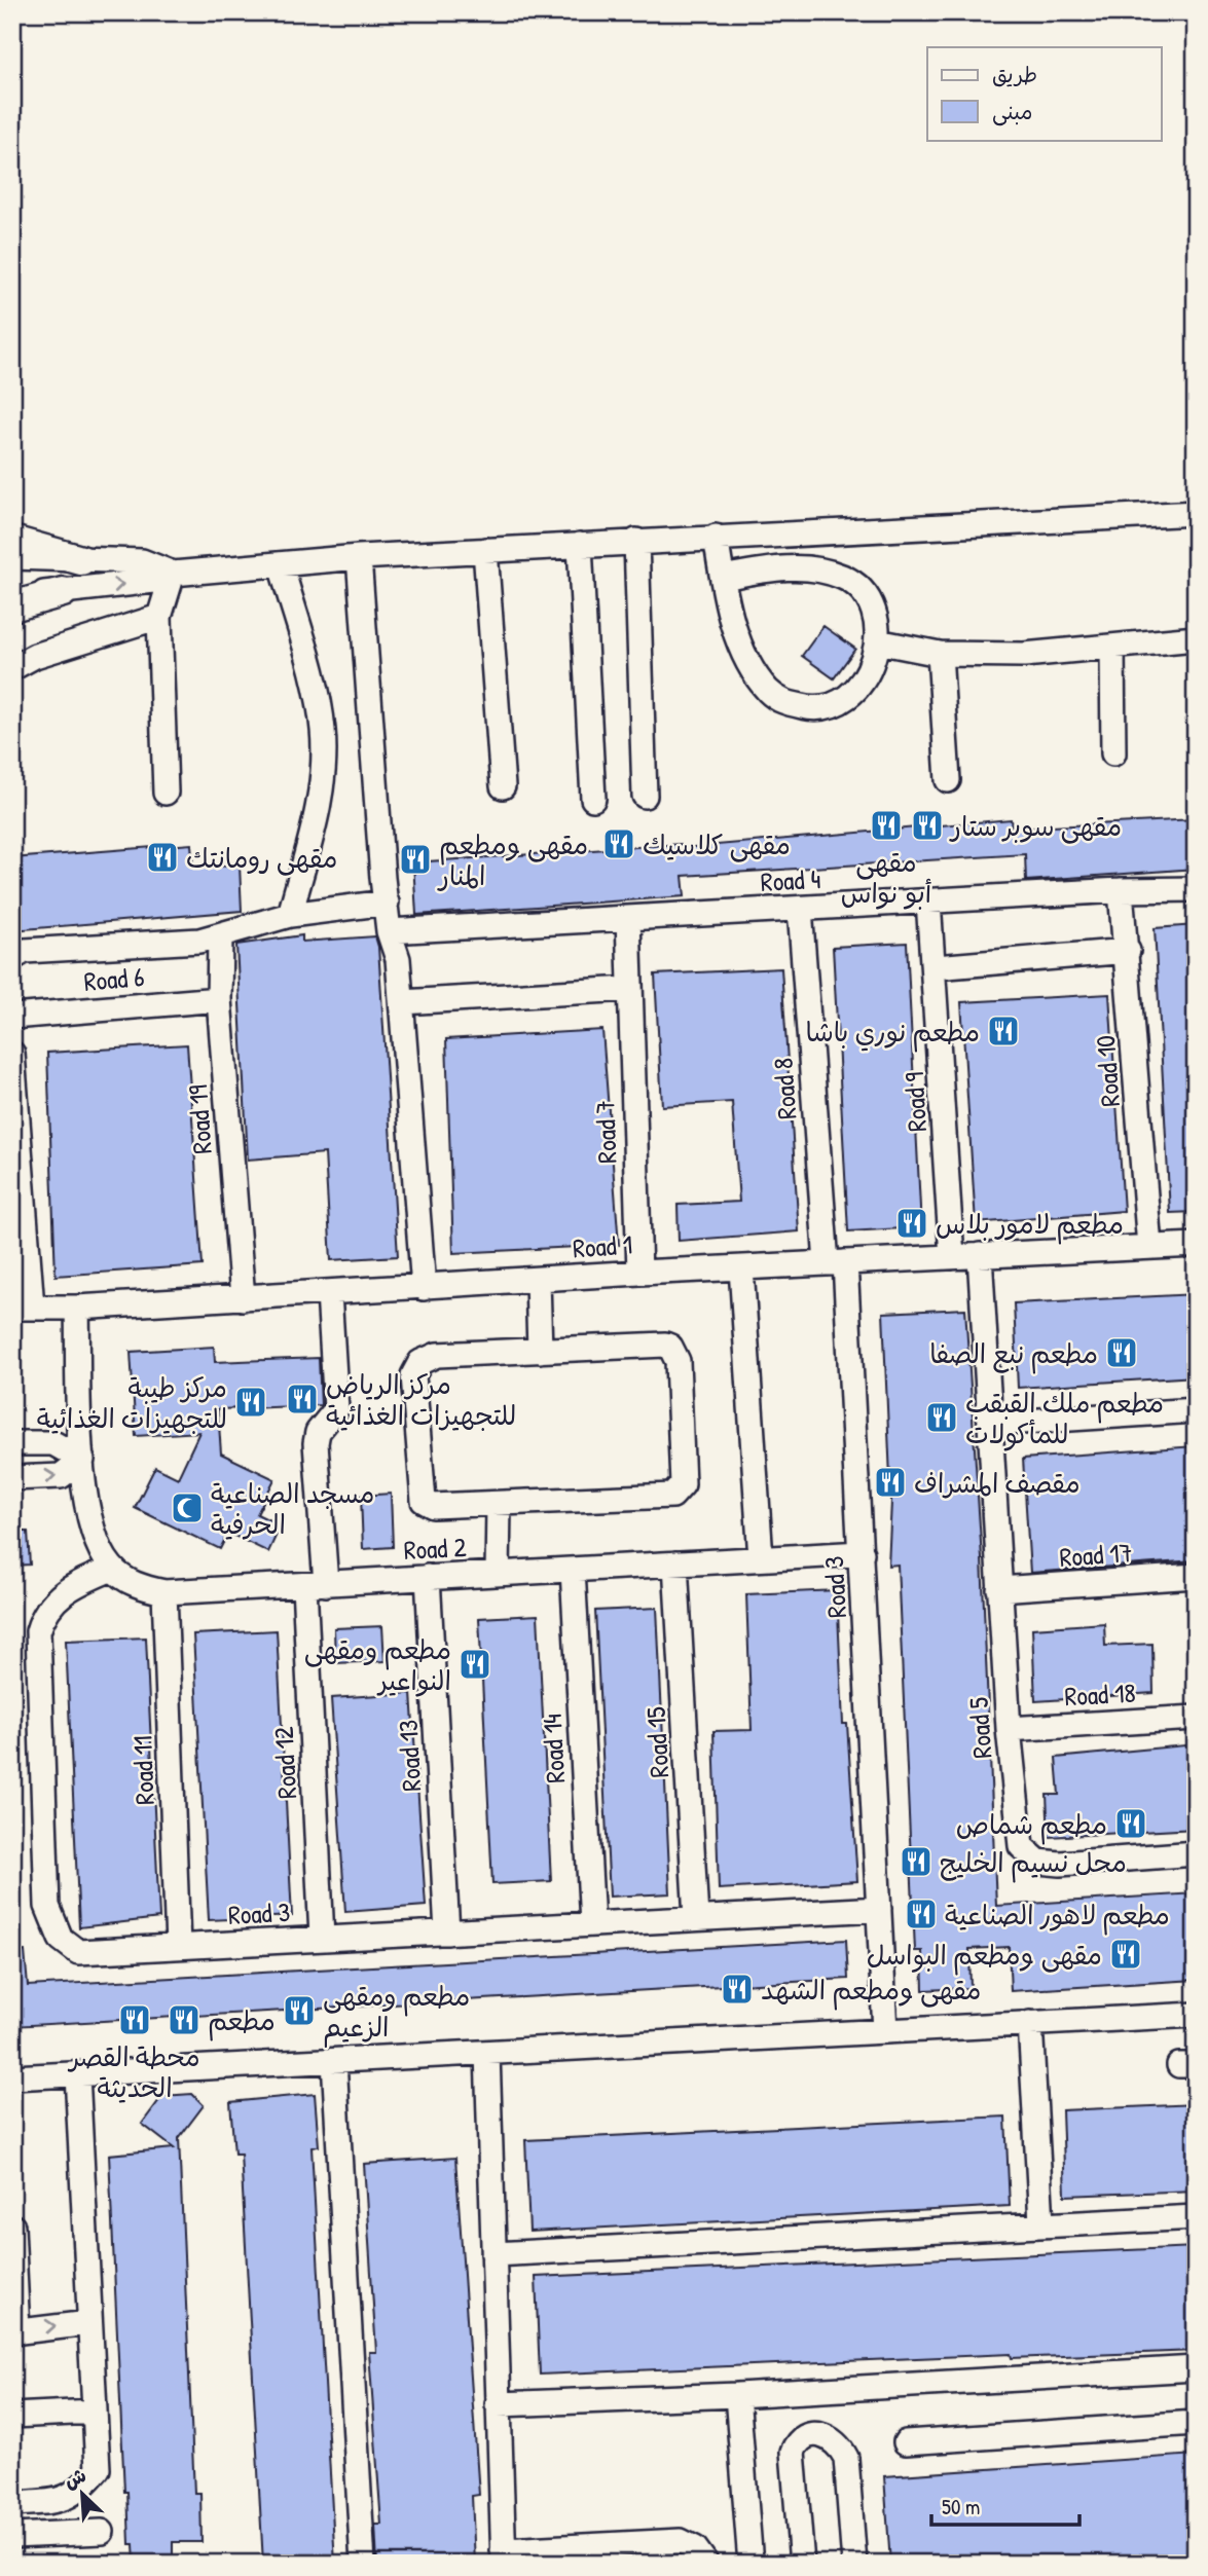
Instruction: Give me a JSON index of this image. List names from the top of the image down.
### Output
{
  "streets": {
    "street": [
      "Road 4",
      "Road 6",
      "Road 10",
      "Road 8",
      "Road 9",
      "Road 19",
      "Road 7",
      "Road 1",
      "Road 2",
      "Road 17",
      "Road 3",
      "Road 18",
      "Road 5",
      "Road 15",
      "Road 14",
      "Road 13",
      "Road 12",
      "Road 11"
    ]
  },
  "crossings": [
    ["Road 4", "Road 10"],
    ["Road 4", "Road 8"],
    ["Road 4", "Road 9"],
    ["Road 4", "Road 7"],
    ["Road 6", "Road 19"],
    ["Road 10", "Road 1"],
    ["Road 8", "Road 1"],
    ["Road 8", "Road 3"],
    ["Road 9", "Road 1"],
    ["Road 19", "Road 1"],
    ["Road 7", "Road 1"],
    ["Road 1", "Road 3"],
    ["Road 1", "Road 5"],
    ["Road 1", "Road 12"],
    ["Road 2", "Road 3"],
    ["Road 2", "Road 15"],
    ["Road 2", "Road 14"],
    ["Road 2", "Road 13"],
    ["Road 2", "Road 12"],
    ["Road 2", "Road 11"],
    ["Road 17", "Road 5"],
    ["Road 3", "Road 15"],
    ["Road 3", "Road 14"],
    ["Road 3", "Road 13"],
    ["Road 3", "Road 12"],
    ["Road 3", "Road 11"],
    ["Road 18", "Road 5"]
  ],
  "places": {
    "restaurant": [
      "مقهى أبو نواس",
      "مقهى سوبر ستار",
      "مقهى كلاسيك",
      "مقهى رومانتك",
      "مقهى ومطعم المنار",
      "مطعم نوري باشا",
      "مطعم لامور بلاس",
      "مطعم نبع الصفا",
      "مركز الرياض للتجهيزات الغذائية",
      "مركز طيبة للتجهيزات الغذائية",
      "مطعم ملك القبقب للمأكولات",
      "مقصف المشراف",
      "مطعم ومقهى النواعير",
      "مطعم شماص",
      "محل نسيم الخليج",
      "مطعم لاهور الصناعية",
      "مقهى ومطعم البواسل",
      "مقهى ومطعم الشهد",
      "مطعم ومقهى الزعيم",
      "محطة القصر الحديثة",
      "مطعم"
    ],
    "mosque": ["مسجد الصناعية الحرفية"]
  },
  "legend": ["طريق", "مبنى"],
  "scale_bar": "50 m",
  "north": "top left"
}
